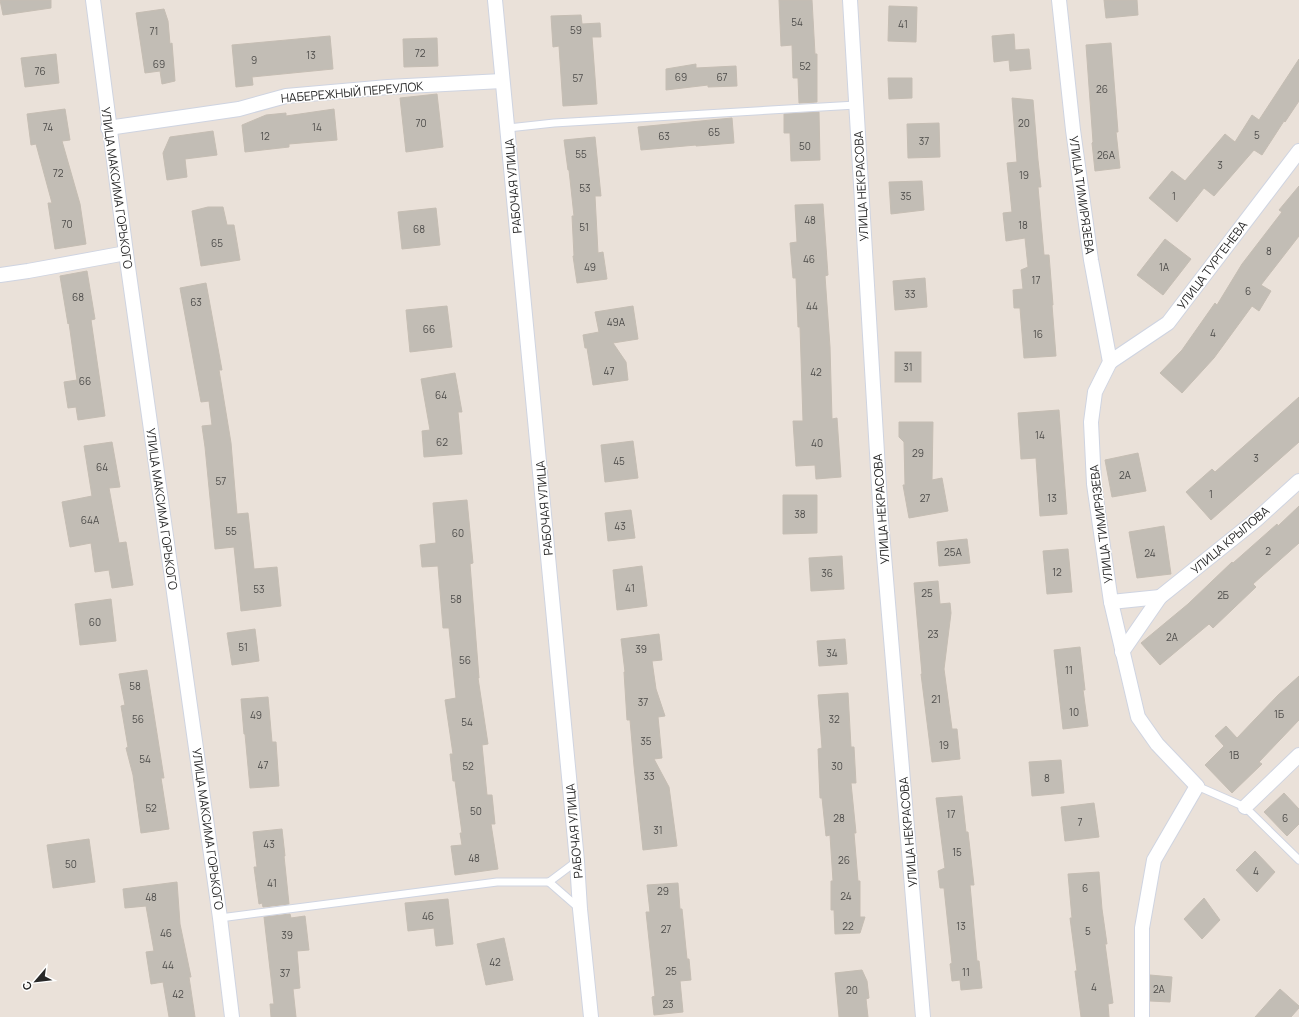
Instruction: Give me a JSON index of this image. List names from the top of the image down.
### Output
{
  "streets": {
    "street": [
      "НАБЕРЕЖНЫЙ ПЕРЕУЛОК",
      "РАБОЧАЯ УЛИЦА",
      "УЛИЦА НЕКРАСОВА",
      "УЛИЦА МАКСИМА ГОРЬКОГО",
      "УЛИЦА ТИМИРЯЗЕВА",
      "УЛИЦА ТУРГЕНЕВА",
      "УЛИЦА КРЫЛОВА"
    ]
  },
  "crossings": [
    ["НАБЕРЕЖНЫЙ ПЕРЕУЛОК", "РАБОЧАЯ УЛИЦА"],
    ["НАБЕРЕЖНЫЙ ПЕРЕУЛОК", "УЛИЦА МАКСИМА ГОРЬКОГО"],
    ["УЛИЦА ТИМИРЯЗЕВА", "УЛИЦА ТУРГЕНЕВА"],
    ["УЛИЦА ТИМИРЯЗЕВА", "УЛИЦА КРЫЛОВА"]
  ],
  "house_numbers": [
    "54",
    "41",
    "59",
    "71",
    "72",
    "13",
    "9",
    "69",
    "52",
    "76",
    "69",
    "67",
    "57",
    "26",
    "70",
    "20",
    "74",
    "14",
    "65",
    "5",
    "12",
    "63",
    "37",
    "50",
    "55",
    "26А",
    "3",
    "72",
    "19",
    "53",
    "35",
    "1",
    "48",
    "70",
    "18",
    "51",
    "68",
    "65",
    "8",
    "46",
    "49",
    "1А",
    "17",
    "6",
    "33",
    "68",
    "63",
    "44",
    "49А",
    "66",
    "4",
    "16",
    "31",
    "47",
    "42",
    "66",
    "64",
    "14",
    "62",
    "40",
    "29",
    "3",
    "45",
    "64",
    "2А",
    "57",
    "1",
    "27",
    "13",
    "38",
    "64А",
    "43",
    "55",
    "60",
    "2",
    "25А",
    "24",
    "12",
    "36",
    "41",
    "53",
    "25",
    "2Б",
    "58",
    "60",
    "23",
    "2А",
    "51",
    "39",
    "34",
    "56",
    "11",
    "58",
    "21",
    "37",
    "10",
    "1Б",
    "49",
    "56",
    "32",
    "54",
    "35",
    "19",
    "1В",
    "54",
    "47",
    "52",
    "30",
    "33",
    "8",
    "52",
    "50",
    "17",
    "28",
    "6",
    "7",
    "31",
    "43",
    "15",
    "48",
    "26",
    "50",
    "4",
    "41",
    "6",
    "29",
    "24",
    "48",
    "46",
    "22",
    "13",
    "27",
    "5",
    "46",
    "39",
    "42",
    "44",
    "25",
    "11",
    "37",
    "4",
    "2А",
    "20",
    "42",
    "23"
  ],
  "north": "bottom left"
}
